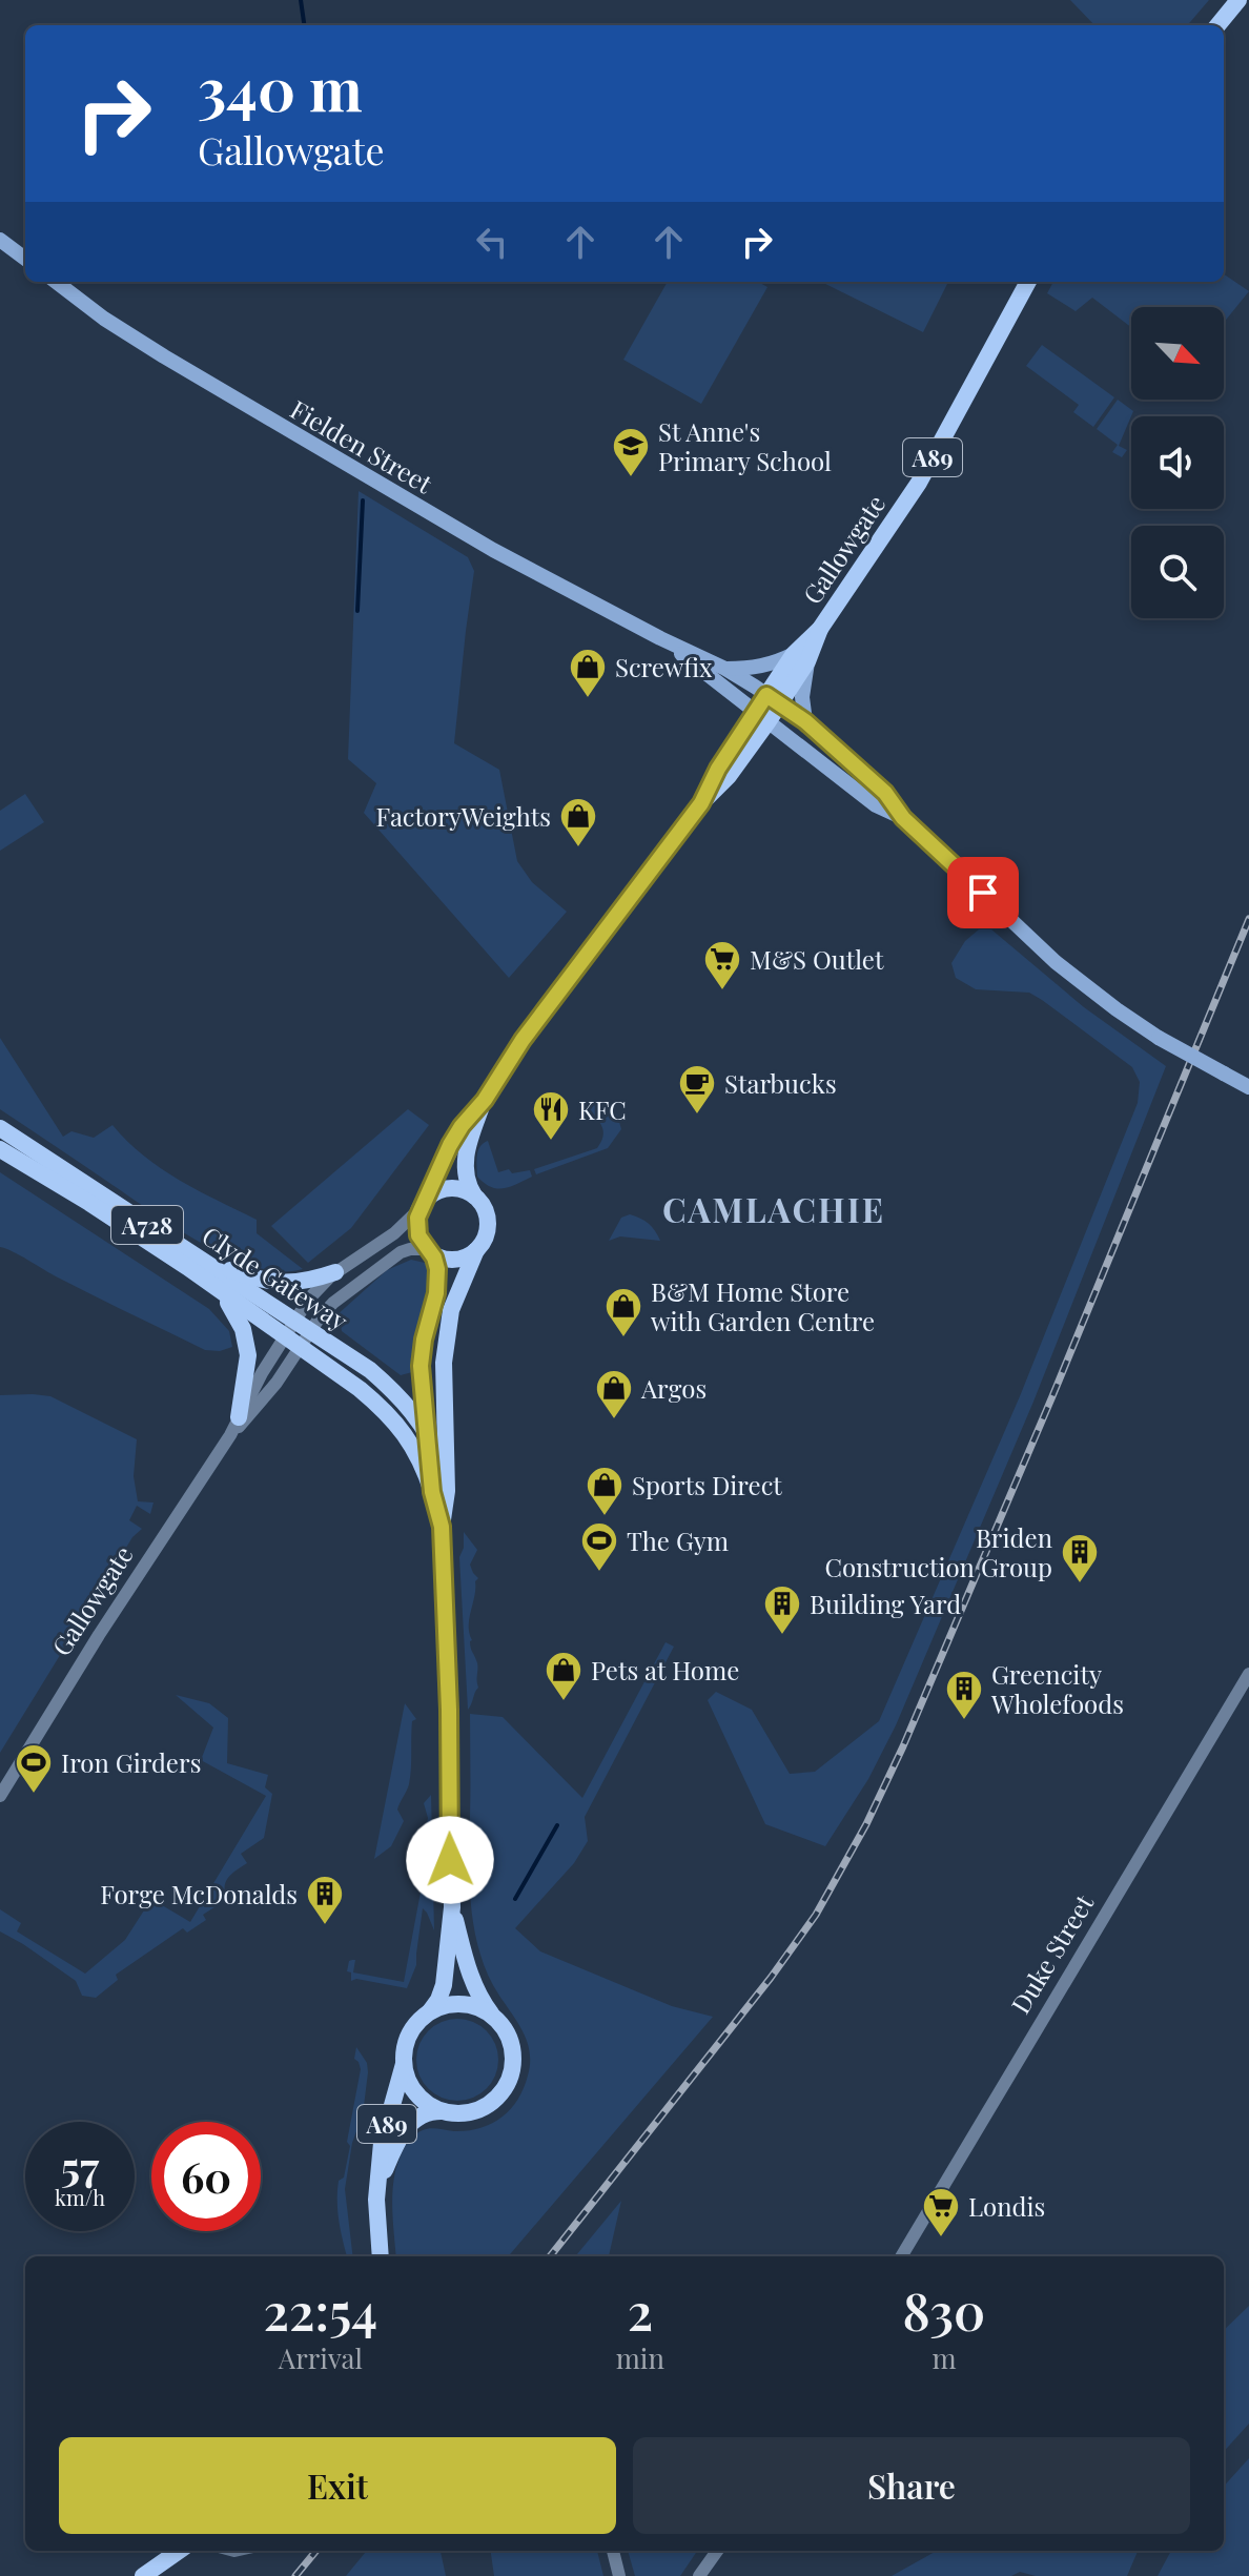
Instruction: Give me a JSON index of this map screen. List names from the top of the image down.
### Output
{
  "streets": {
    "main road": [
      "Fielden Street",
      "A89",
      "Gallowgate",
      "A728",
      "Clyde Gateway"
    ],
    "street": ["Duke Street"]
  },
  "crossings": [
    ["Fielden Street", "Gallowgate"],
    ["Gallowgate", "Clyde Gateway"]
  ],
  "districts": ["CAMLACHIE"],
  "places": {
    "school or university": ["St Anne's Primary School"],
    "shop": [
      "Screwfix",
      "FactoryWeights",
      "B&M Home Store with Garden Centre",
      "Argos",
      "Sports Direct",
      "Pets at Home"
    ],
    "supermarket": ["M&S Outlet", "Londis"],
    "cafe": ["Starbucks"],
    "restaurant": ["KFC"],
    "sports": ["The Gym", "Iron Girders"],
    "building": [
      "Briden Construction Group",
      "Building Yard",
      "Greencity Wholefoods",
      "Forge McDonalds"
    ]
  },
  "north": "bottom right",
  "page": {
    "turn": ["340 m", "Gallowgate"],
    "speed": "57 km/h",
    "limit": "60",
    "eta": [
      "22:54",
      "Arrival",
      "2",
      "min",
      "830",
      "m"
    ],
    "buttons": ["Exit", "Share"]
  }
}
